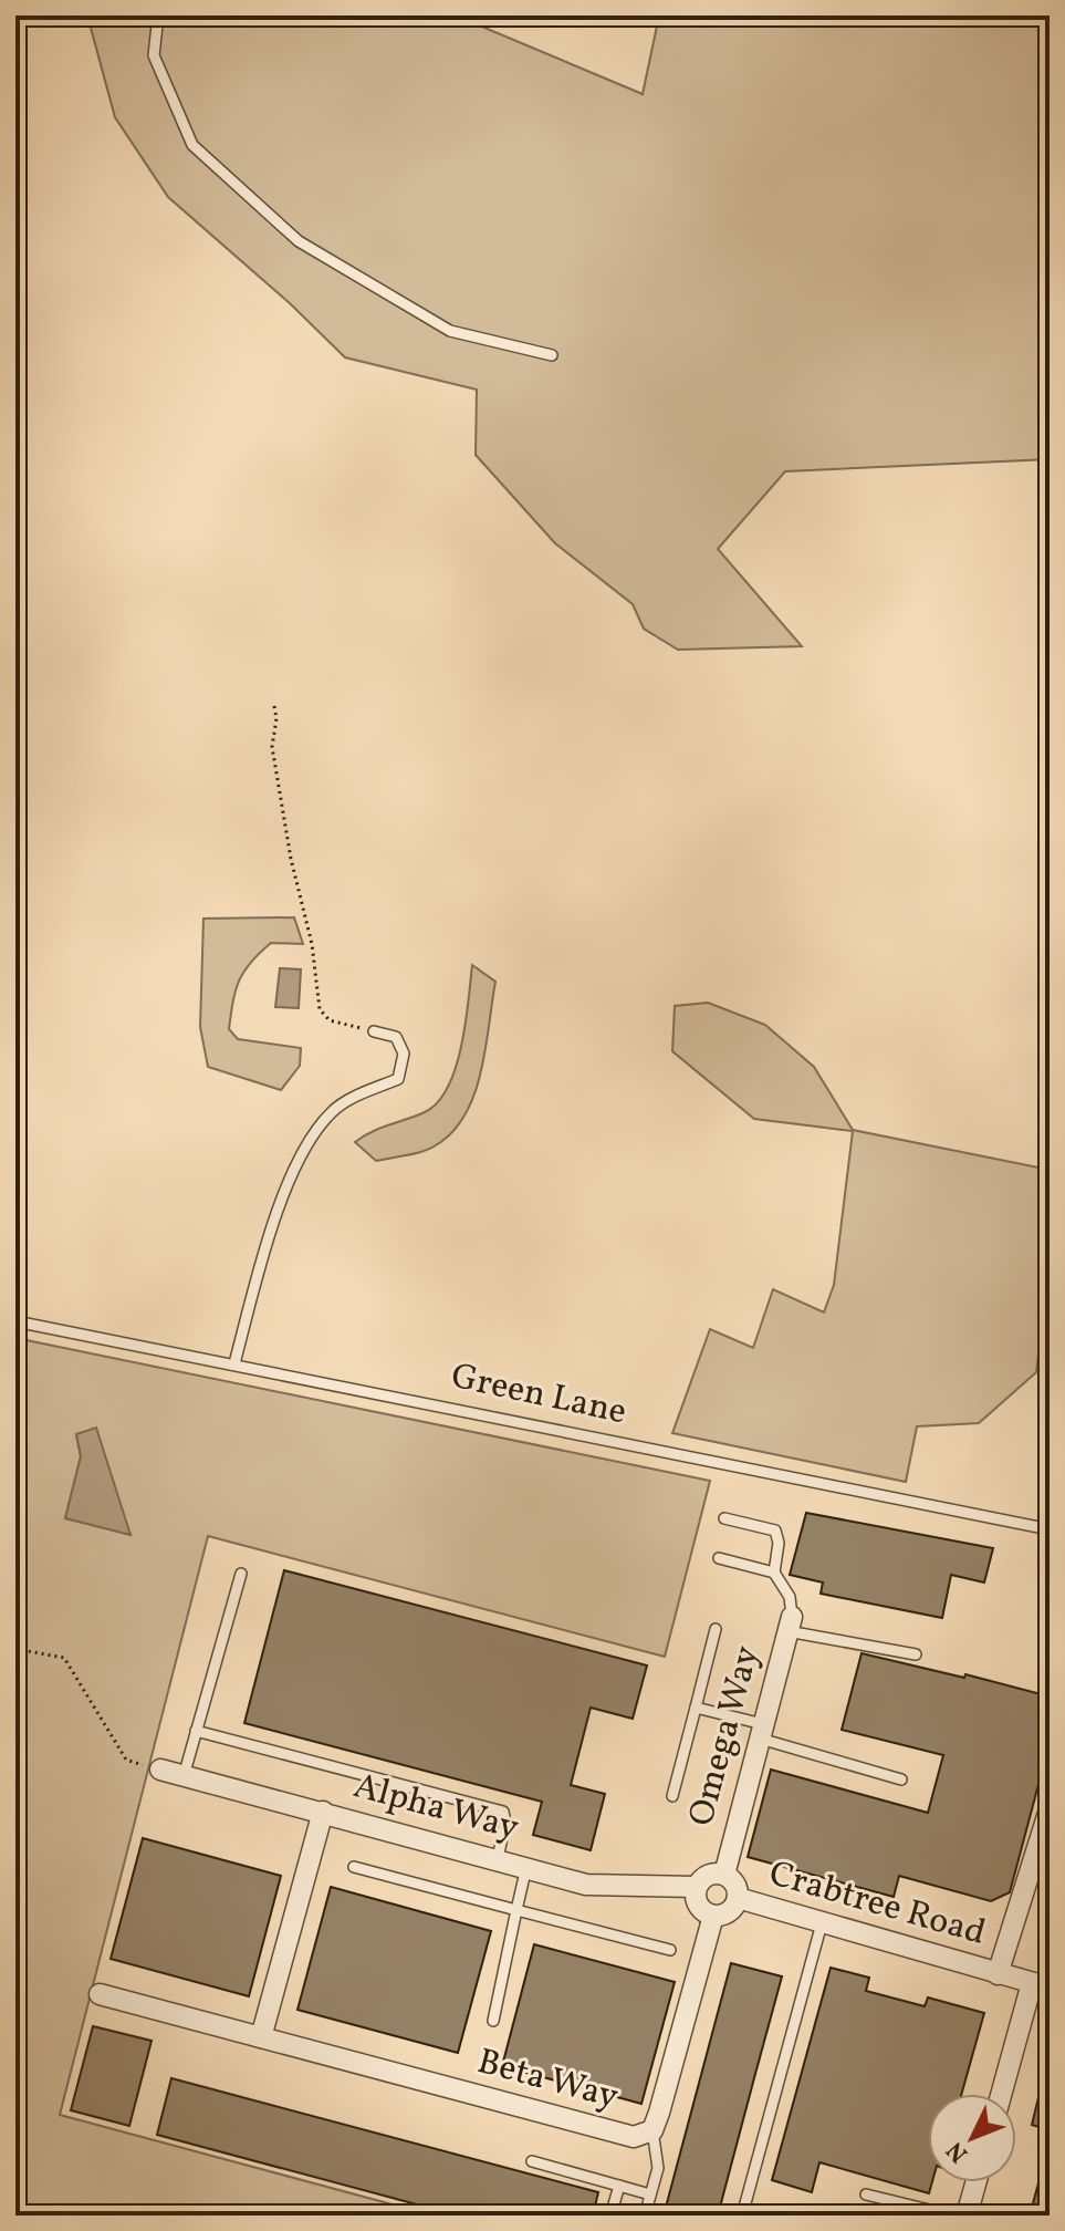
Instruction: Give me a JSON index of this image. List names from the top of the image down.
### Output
{
  "streets": {
    "street": [
      "Omega Way",
      "Alpha Way",
      "Crabtree Road",
      "Beta Way"
    ],
    "lane": ["Green Lane"]
  },
  "crossings": [
    ["Omega Way", "Alpha Way"],
    ["Omega Way", "Crabtree Road"],
    ["Omega Way", "Beta Way"],
    ["Alpha Way", "Crabtree Road"],
    ["Alpha Way", "Beta Way"],
    ["Crabtree Road", "Beta Way"]
  ],
  "north": "bottom left"
}
